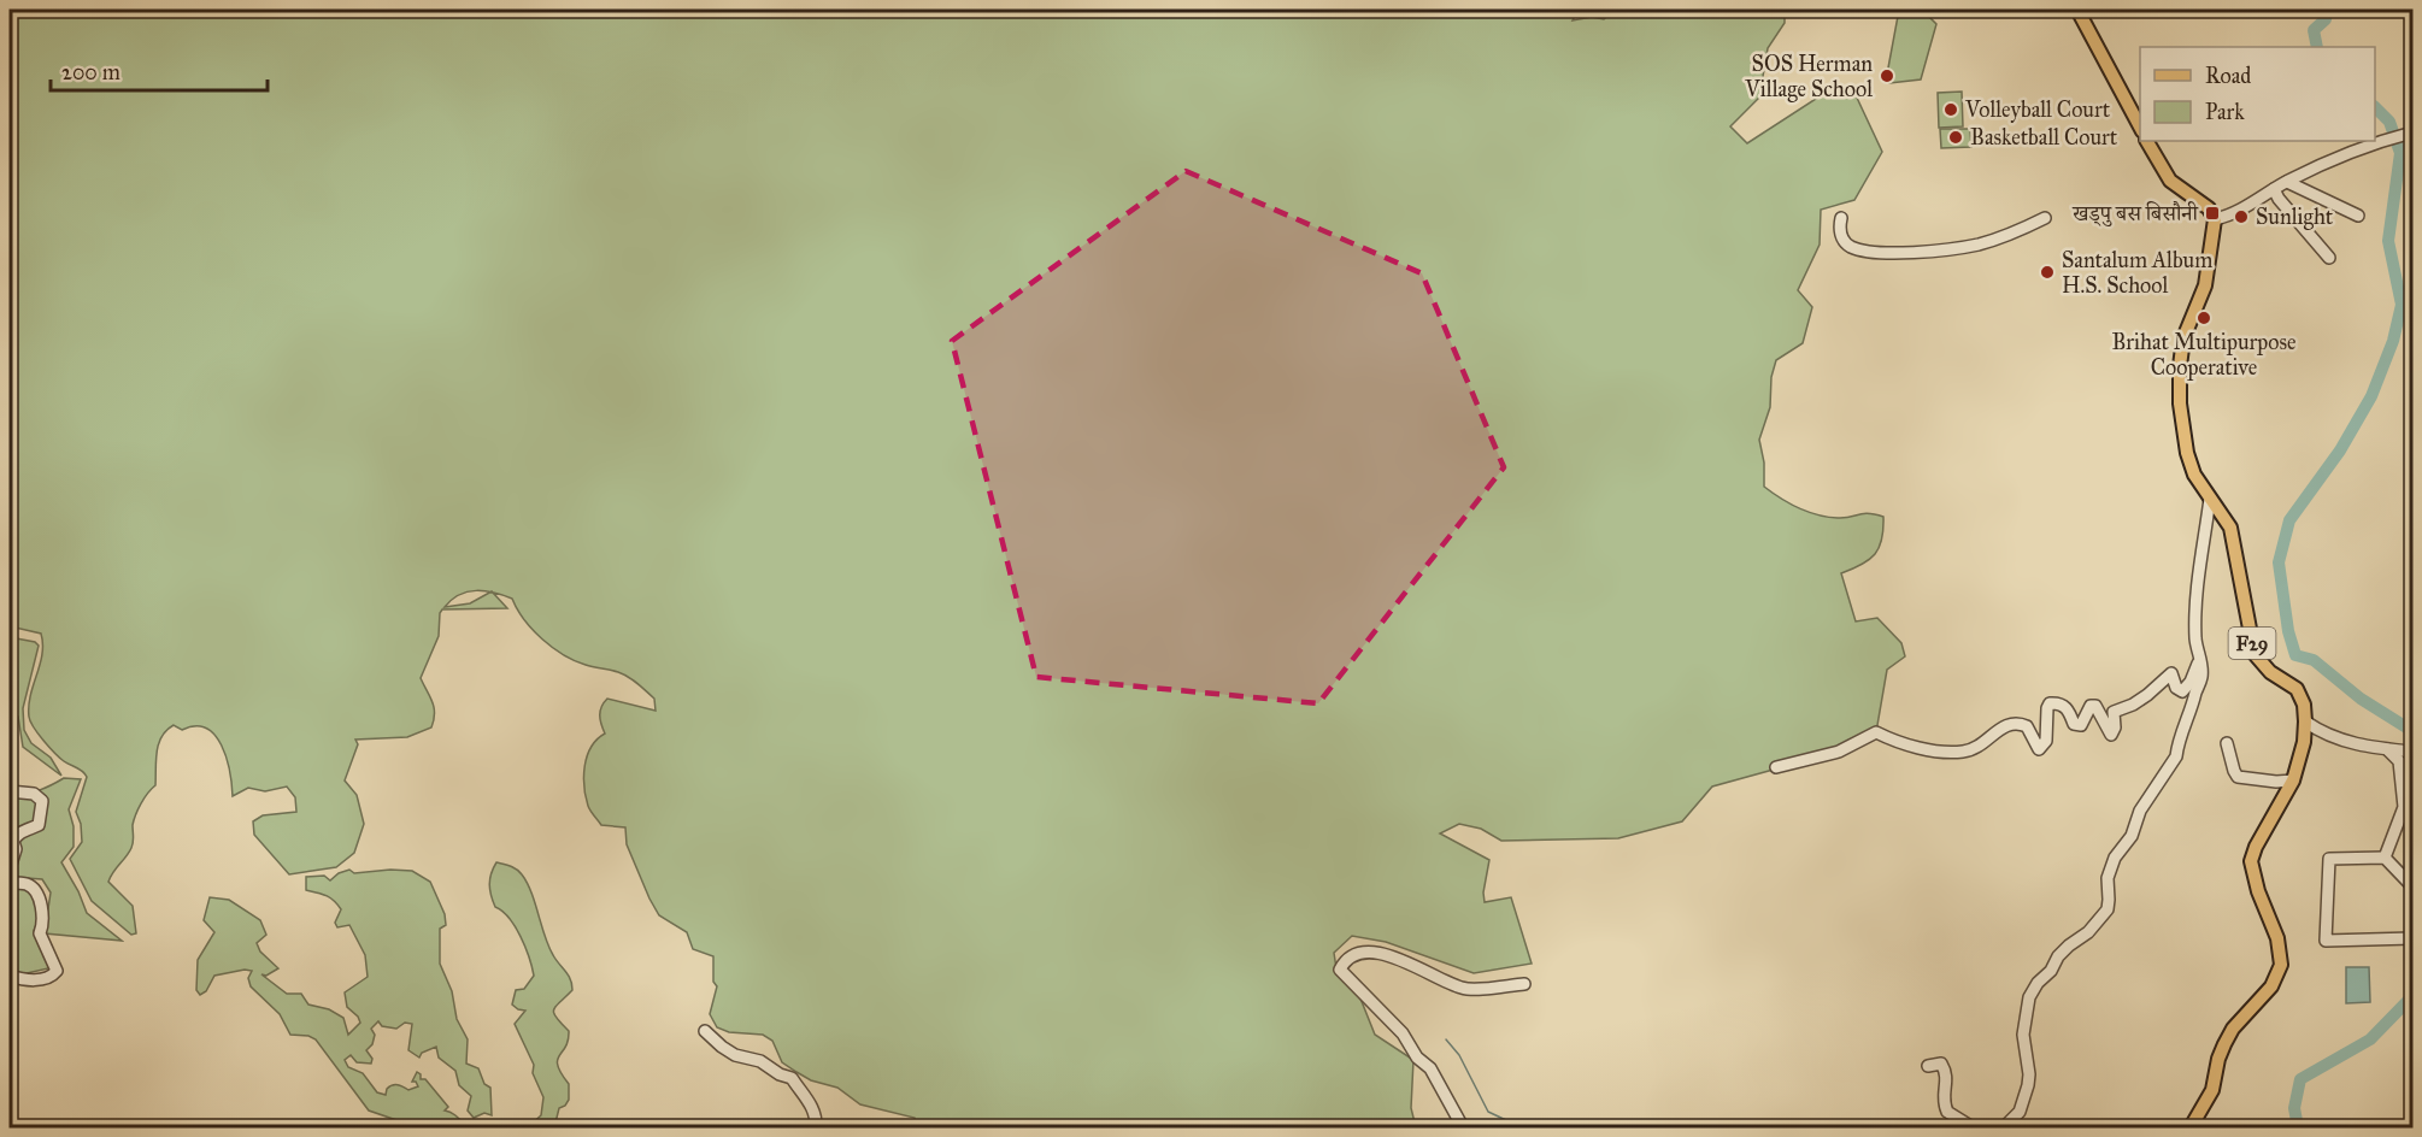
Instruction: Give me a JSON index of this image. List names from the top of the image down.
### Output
{
  "streets": {
    "main road": ["F29"]
  },
  "places": {
    "other": [
      "SOS Herman Village School",
      "Volleyball Court",
      "Basketball Court",
      "Sunlight",
      "Santalum Album H.S. School",
      "Brihat Multipurpose Cooperative"
    ],
    "transit": ["खड्पु बस बिसौनी"]
  },
  "legend": ["Road", "Park"],
  "scale_bar": "200 m"
}
